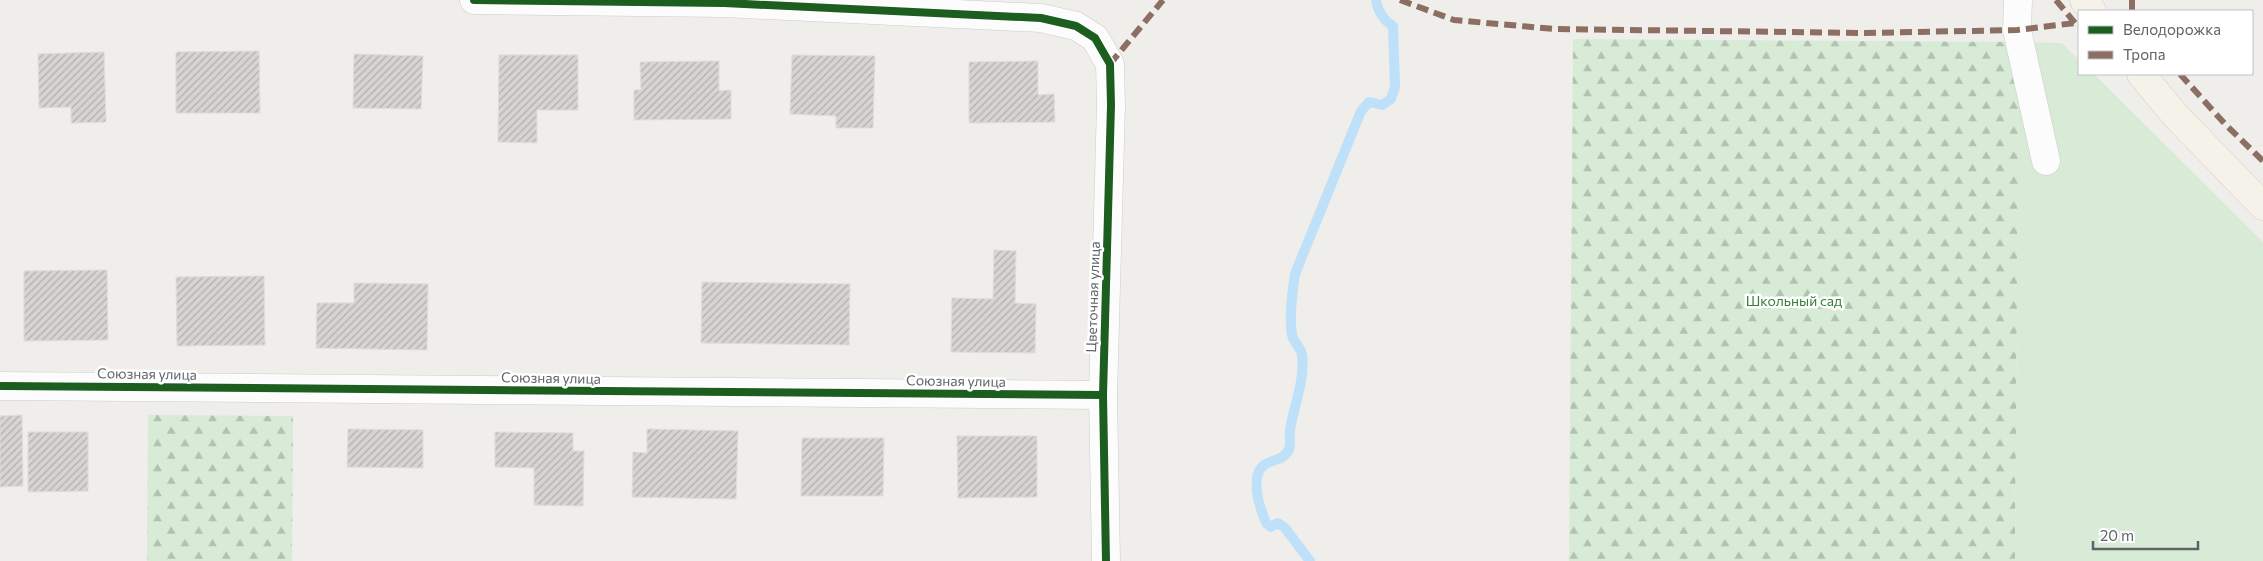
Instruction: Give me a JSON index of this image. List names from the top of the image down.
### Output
{
  "streets": {
    "street": ["Цветочная улица", "Союзная улица"]
  },
  "crossings": [
    ["Цветочная улица", "Союзная улица"]
  ],
  "parks": ["Школьный сад"],
  "legend": ["Велодорожка", "Тропа"],
  "scale_bar": "20 m"
}
